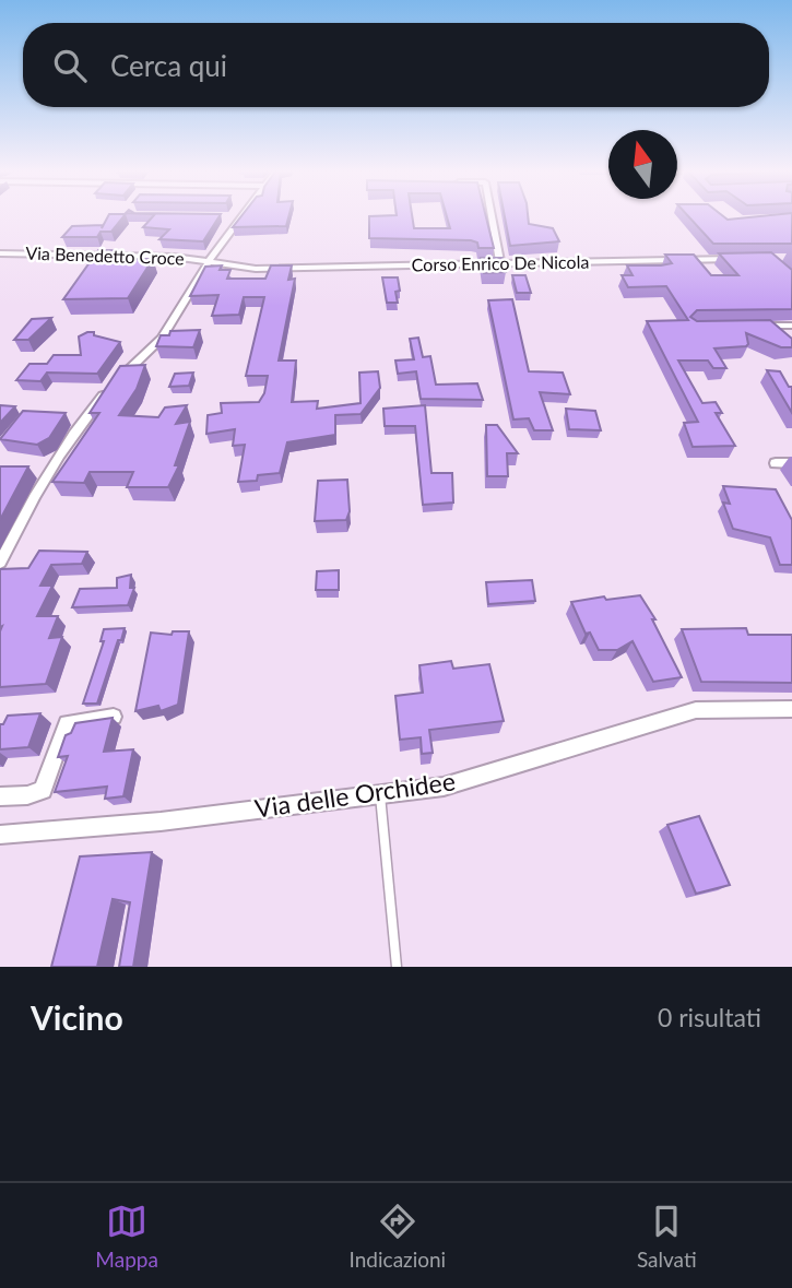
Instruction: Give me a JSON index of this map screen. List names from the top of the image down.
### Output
{
  "streets": {
    "street": ["Via Benedetto Croce", "Corso Enrico De Nicola", "Via delle Orchidee"]
  },
  "crossings": [
    ["Via Benedetto Croce", "Corso Enrico De Nicola"]
  ],
  "north": "top",
  "page": {
    "search": "Cerca qui",
    "heading": ["Vicino", "0 risultati"],
    "nav": ["Mappa", "Indicazioni", "Salvati"]
  }
}
